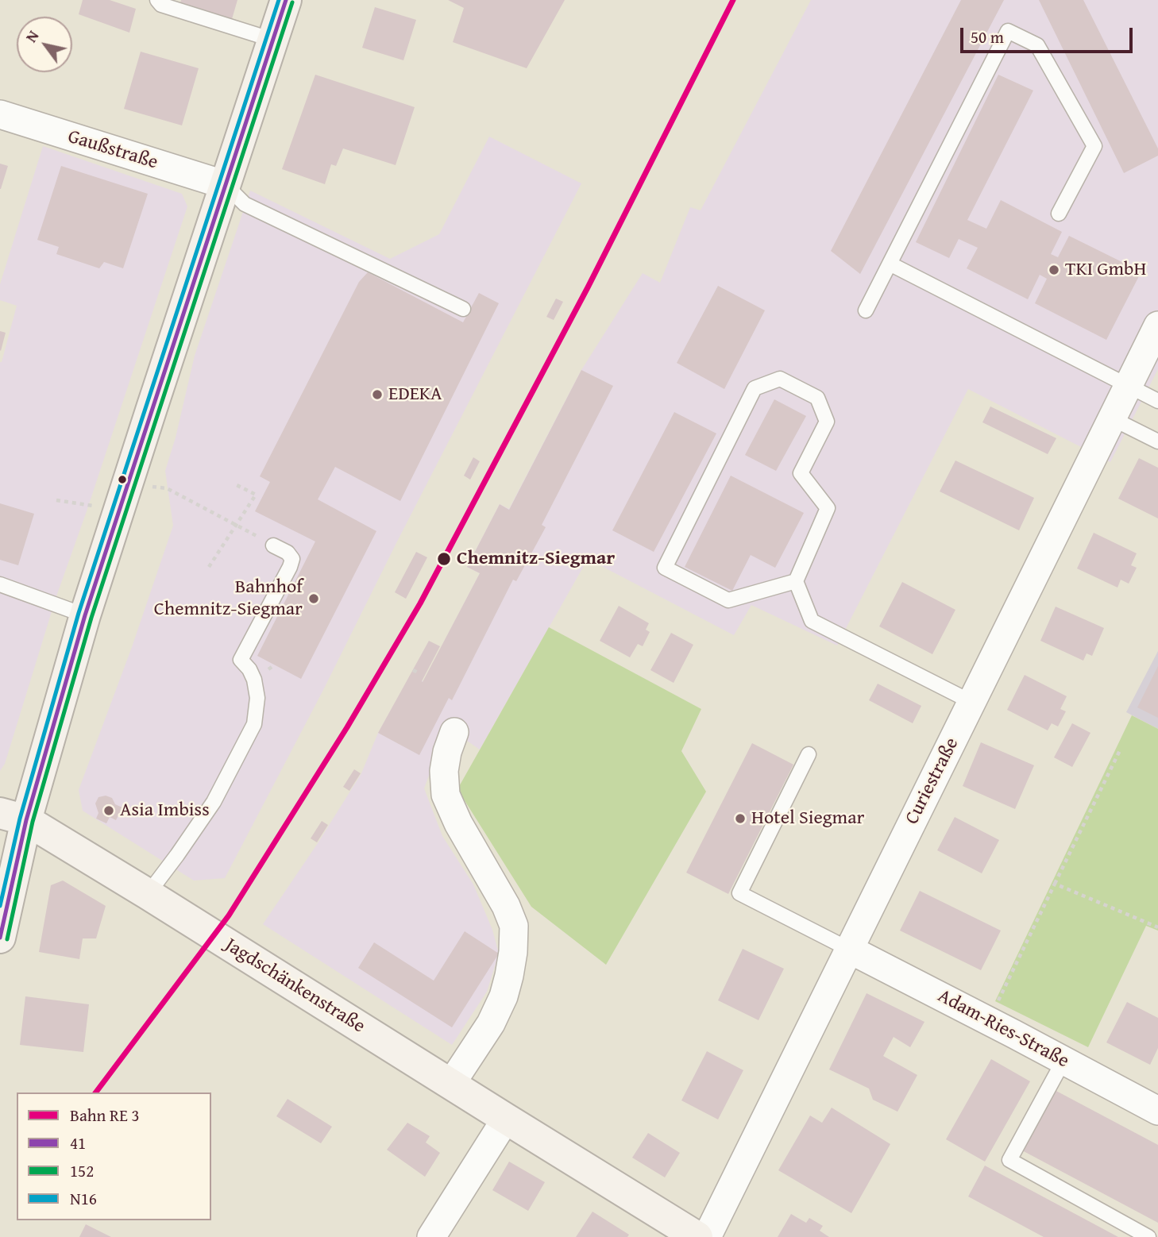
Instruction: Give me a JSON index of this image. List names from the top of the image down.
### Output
{
  "streets": {
    "main road": ["Jagdschänkenstraße"],
    "street": ["Gaußstraße", "Curiestraße", "Adam-Ries-Straße"]
  },
  "crossings": [
    ["Curiestraße", "Adam-Ries-Straße"]
  ],
  "places": [
    "TKI GmbH",
    "EDEKA",
    "Chemnitz-Siegmar",
    "Bahnhof Chemnitz-Siegmar",
    "Asia Imbiss",
    "Hotel Siegmar"
  ],
  "lines": ["transit line 41", "transit line N16", "transit line 152"],
  "legend": [
    "Bahn RE 3",
    "41",
    "152",
    "N16"
  ],
  "scale_bar": "50 m",
  "north": "top left"
}
